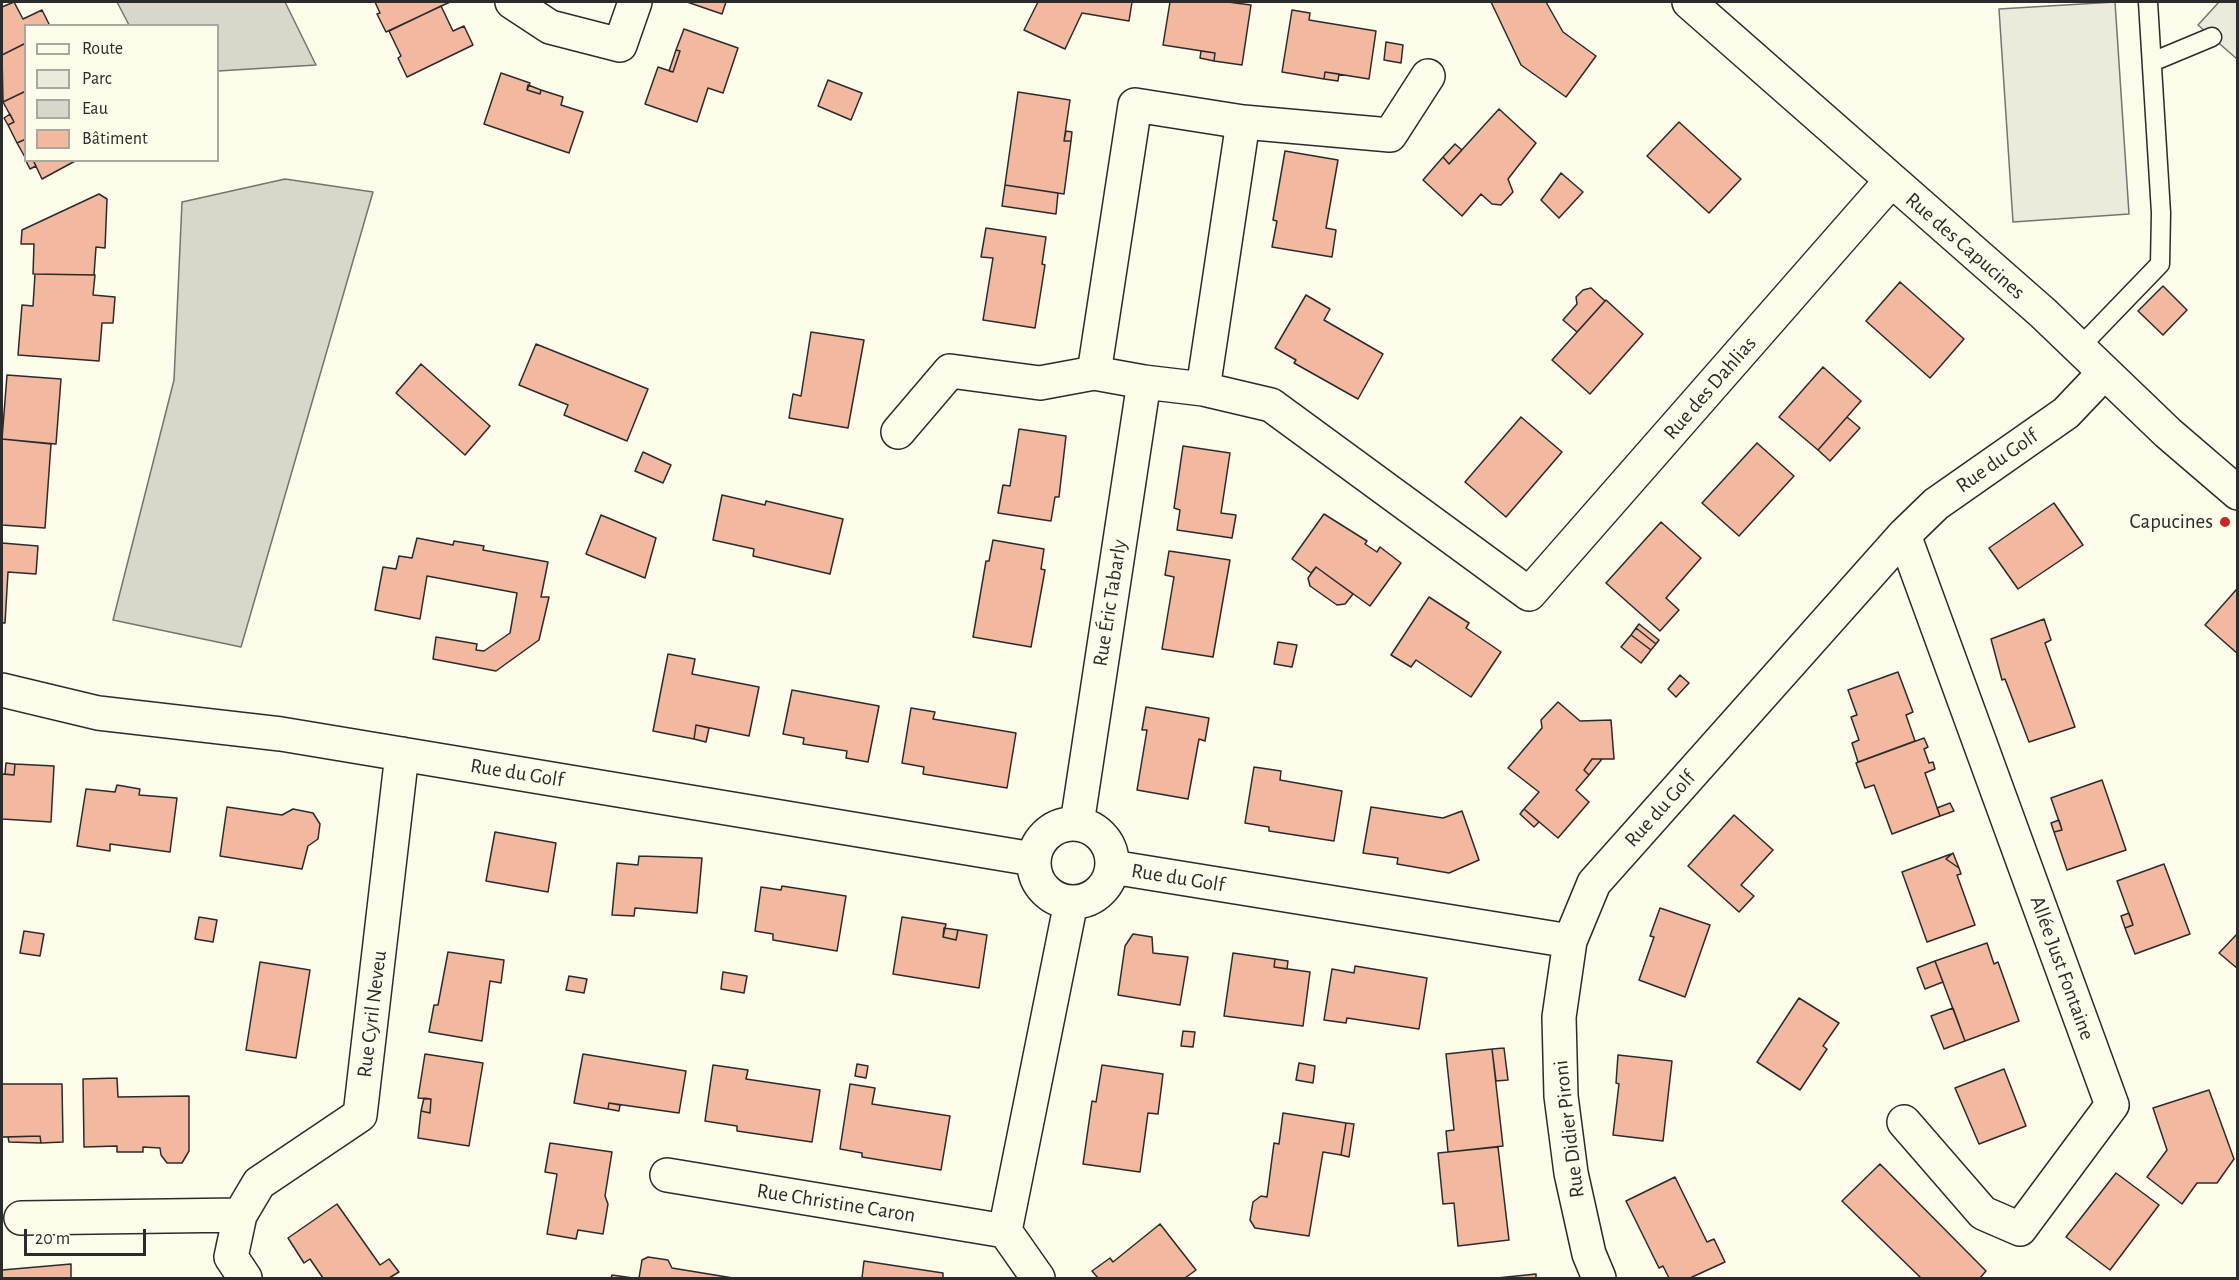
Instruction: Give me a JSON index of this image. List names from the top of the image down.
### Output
{
  "streets": {
    "street": [
      "Rue des Capucines",
      "Rue des Dahlias",
      "Rue du Golf",
      "Rue Éric Tabarly",
      "Allée Just Fontaine",
      "Rue Cyril Neveu",
      "Rue Didier Pironi",
      "Rue Christine Caron"
    ]
  },
  "crossings": [
    ["Rue des Capucines", "Rue des Dahlias"],
    ["Rue des Capucines", "Rue du Golf"],
    ["Rue du Golf", "Rue Éric Tabarly"],
    ["Rue du Golf", "Allée Just Fontaine"],
    ["Rue du Golf", "Rue Cyril Neveu"],
    ["Rue du Golf", "Rue Didier Pironi"]
  ],
  "places": ["Capucines"],
  "legend": [
    "Route",
    "Parc",
    "Eau",
    "Bâtiment"
  ],
  "scale_bar": "20 m"
}
